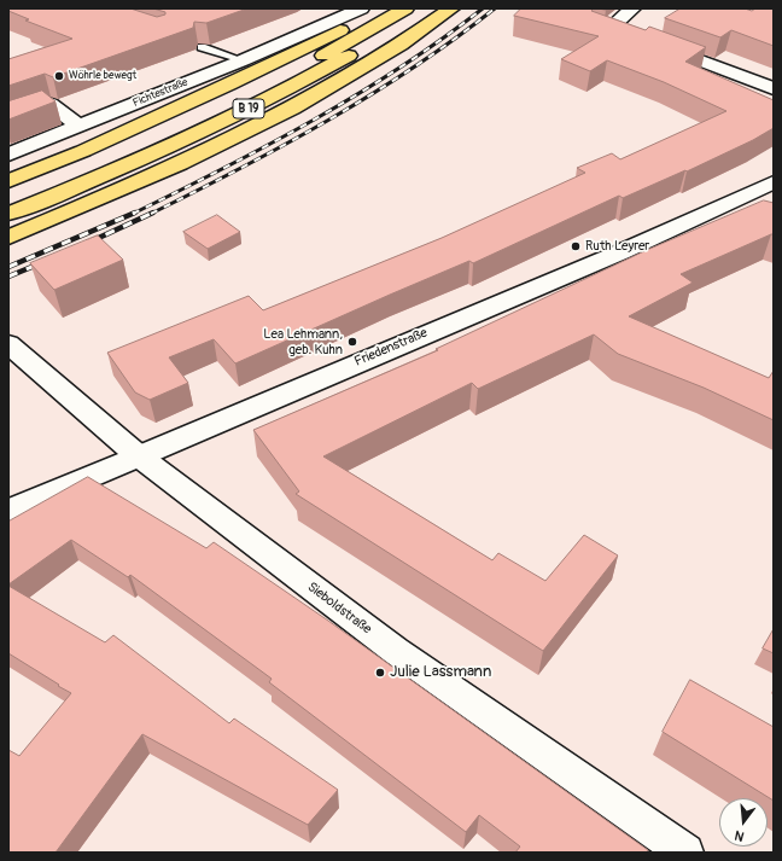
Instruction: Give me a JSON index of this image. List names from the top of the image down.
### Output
{
  "streets": {
    "main road": ["B 19"],
    "street": ["Fichtestraße", "Friedenstraße", "Sieboldstraße"]
  },
  "crossings": [
    ["Friedenstraße", "Sieboldstraße"]
  ],
  "places": [
    "Wöhrle bewegt",
    "Ruth Leyrer",
    "Lea Lehmann, geb. Kuhn",
    "Julie Lassmann"
  ],
  "north": "bottom"
}
